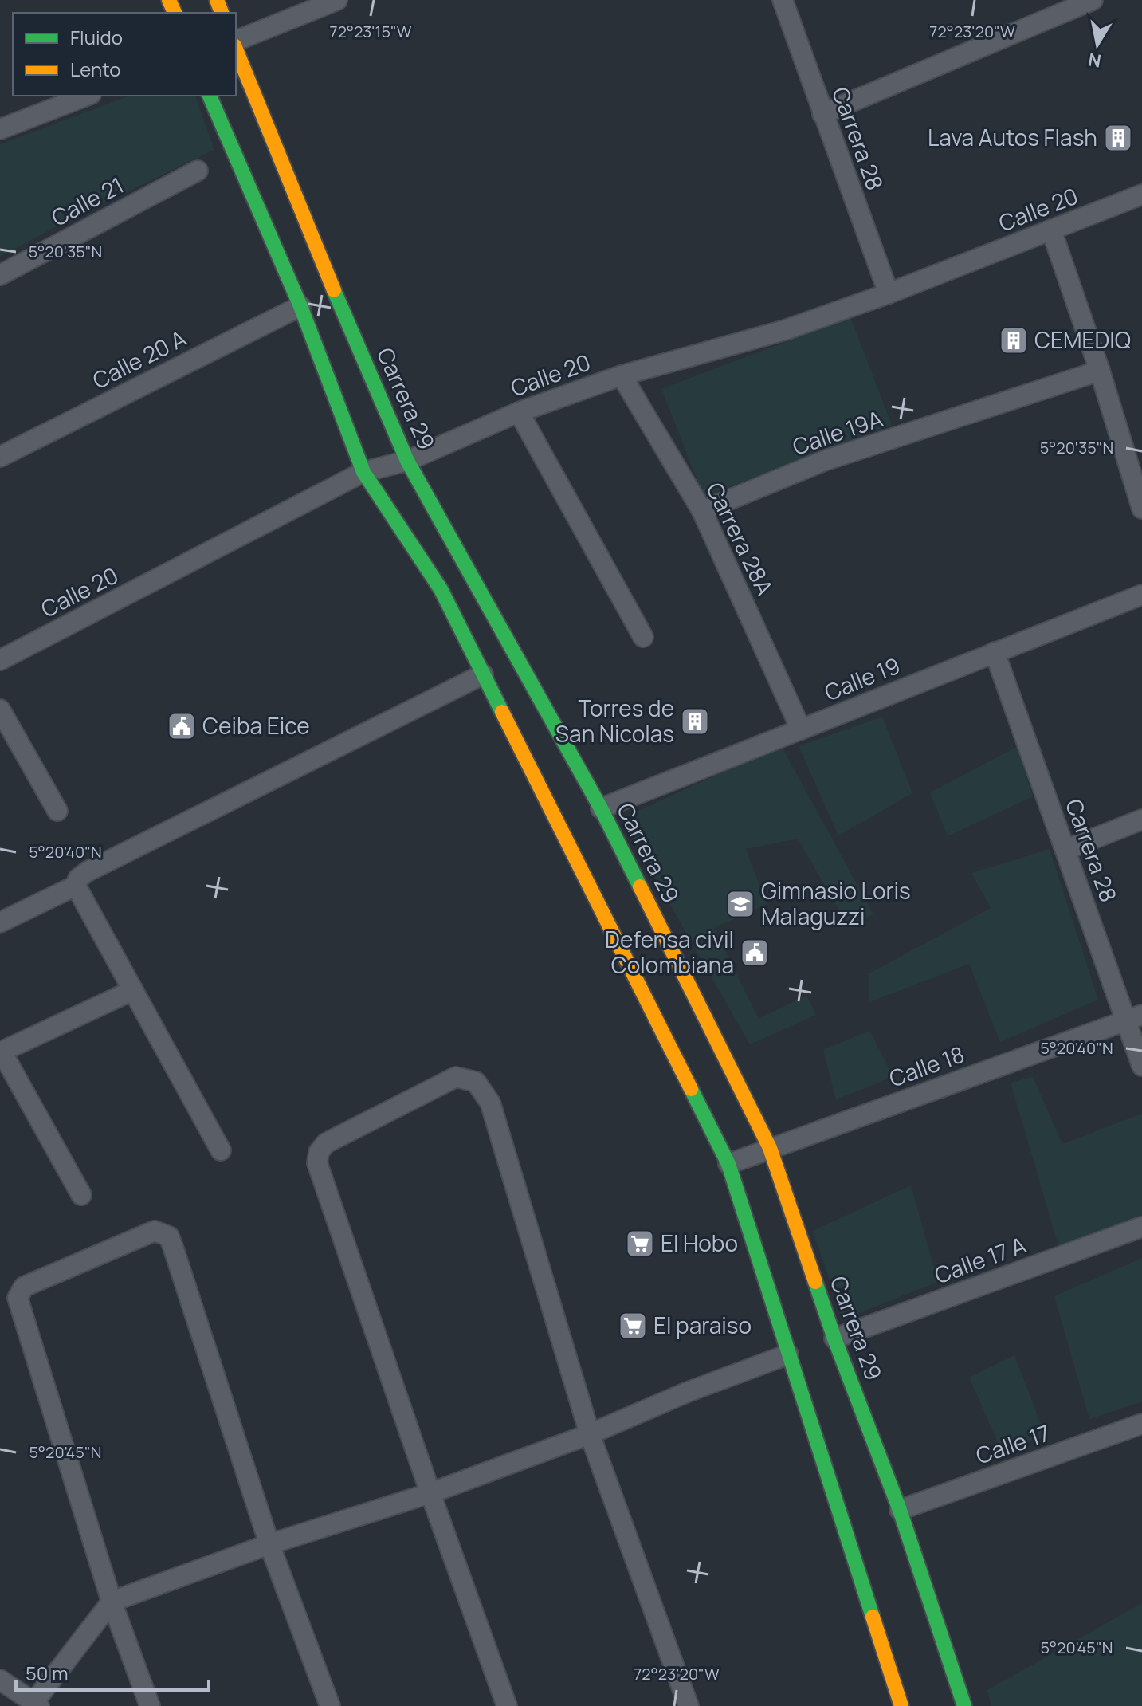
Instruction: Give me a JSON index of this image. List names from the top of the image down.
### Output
{
  "streets": {
    "main road": ["Carrera 29"],
    "street": [
      "Carrera 28",
      "Calle 21",
      "Calle 20",
      "Calle 20 A",
      "Calle 19A",
      "Carrera 28A",
      "Calle 19",
      "Calle 18",
      "Calle 17 A",
      "Calle 17"
    ]
  },
  "crossings": [
    ["Carrera 28", "Calle 20"],
    ["Carrera 28", "Calle 19"],
    ["Carrera 28", "Calle 18"],
    ["Calle 20", "Carrera 29"],
    ["Calle 20", "Carrera 28A"],
    ["Carrera 29", "Calle 19"],
    ["Carrera 29", "Calle 18"],
    ["Carrera 29", "Calle 17 A"],
    ["Carrera 29", "Calle 17"],
    ["Calle 19A", "Carrera 28A"],
    ["Carrera 28A", "Calle 19"]
  ],
  "places": {
    "building": ["Lava Autos Flash", "CEMEDIQ", "Torres de San Nicolas"],
    "public building": ["Ceiba Eice", "Defensa civil Colombiana"],
    "school or university": ["Gimnasio Loris Malaguzzi"],
    "supermarket": ["El Hobo", "El paraiso"]
  },
  "legend": ["Fluido", "Lento"],
  "scale_bar": "50 m",
  "north": "bottom",
  "coordinates": [
    "72°23'15\"W",
    "72°23'20\"W",
    "5°20'35\"N",
    "5°20'40\"N",
    "5°20'45\"N"
  ]
}
